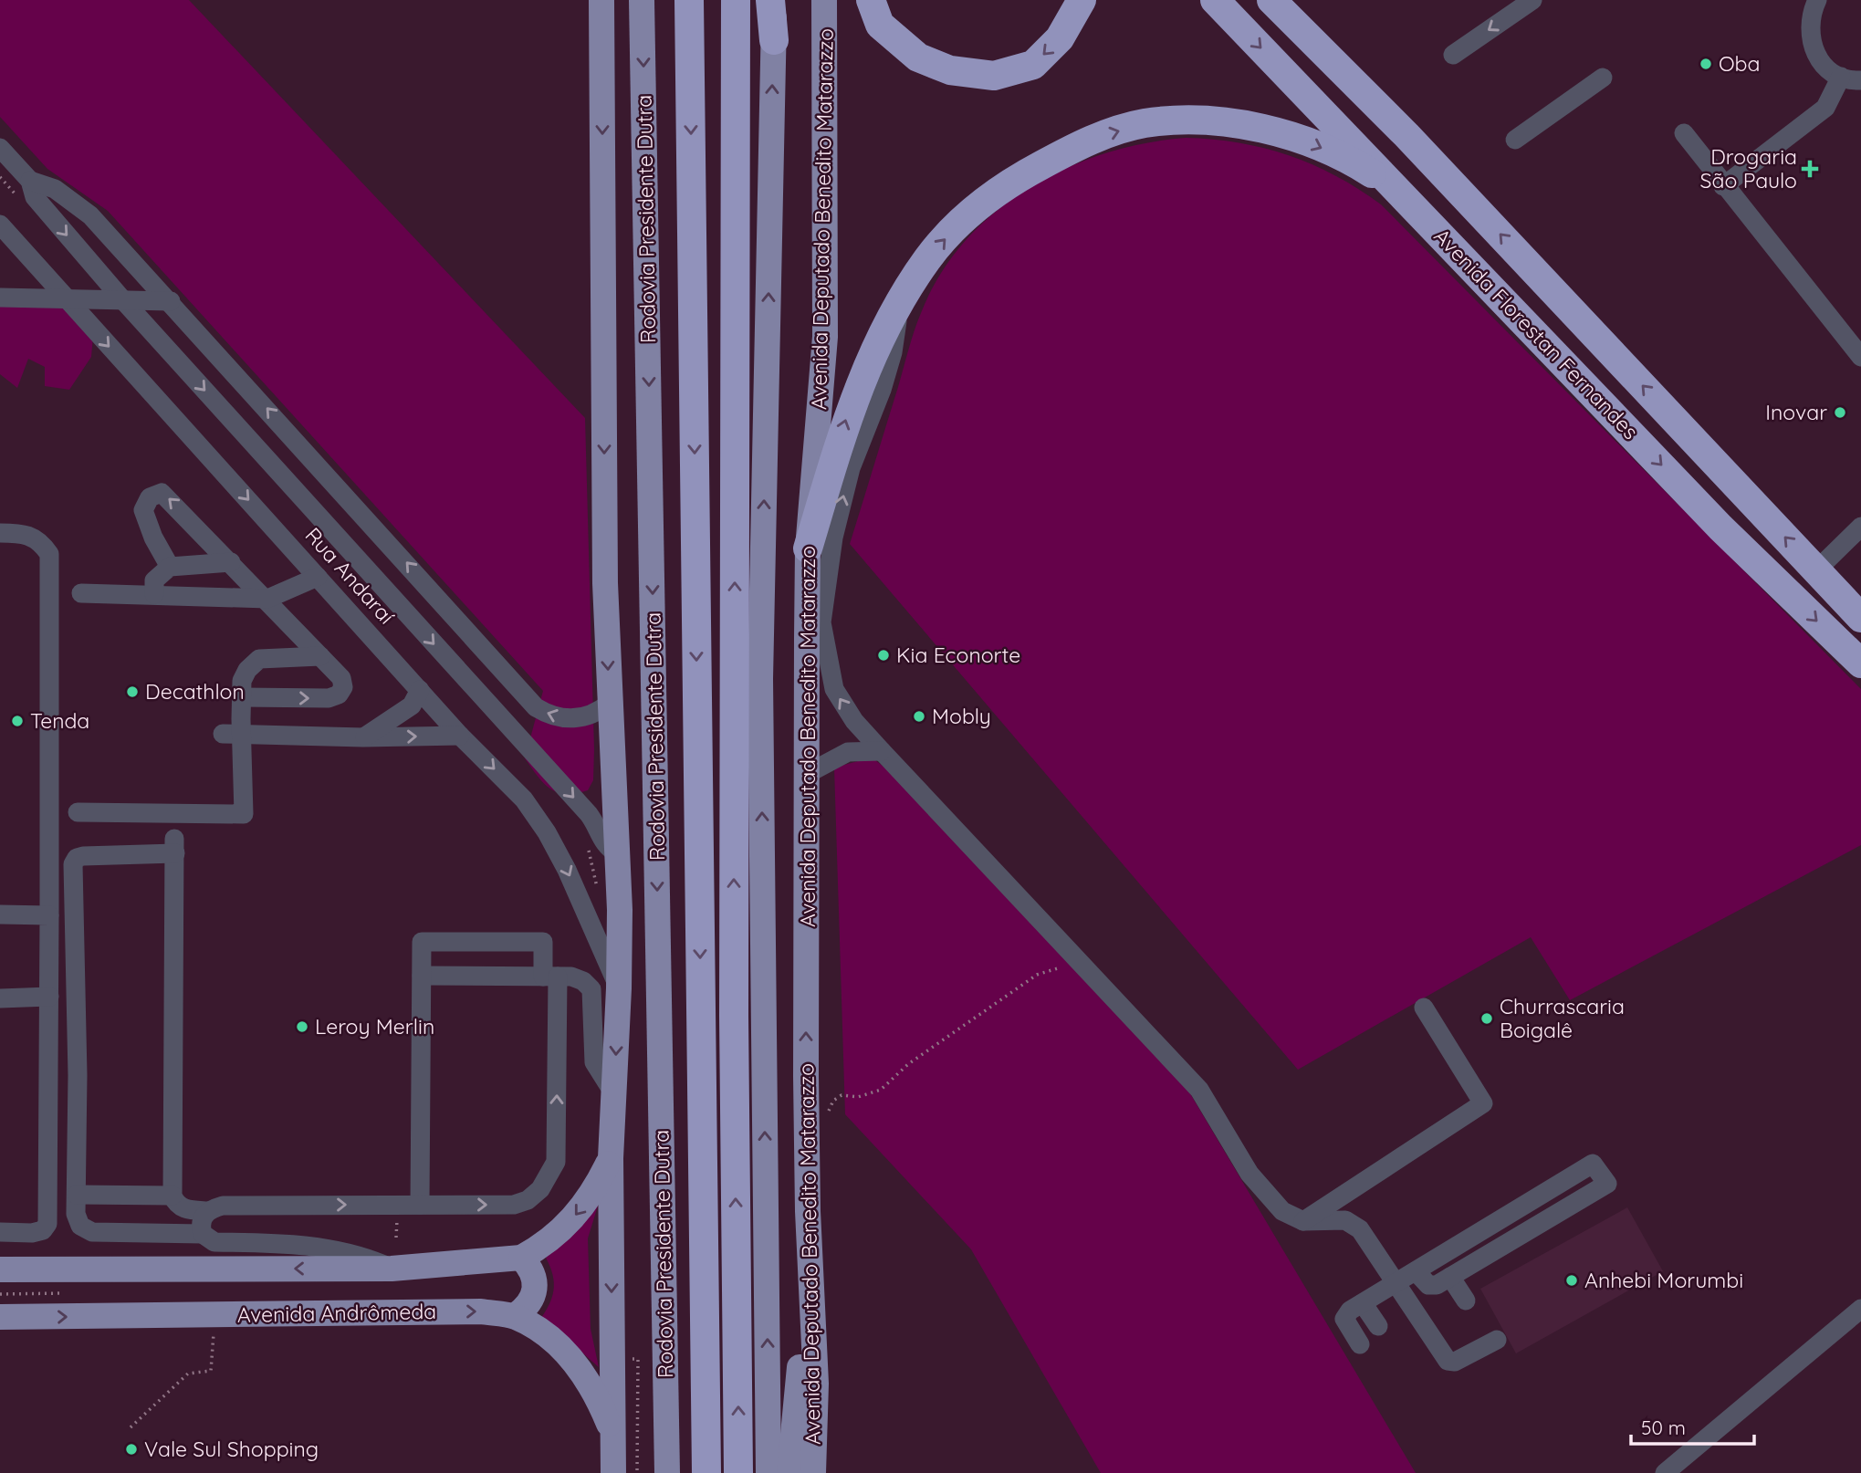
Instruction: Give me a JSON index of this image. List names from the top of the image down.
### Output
{
  "streets": {
    "highway": ["Rodovia Presidente Dutra", "Avenida Florestan Fernandes"],
    "main road": ["Avenida Deputado Benedito Matarazzo", "Avenida Andrômeda"],
    "street": ["Rua Andaraí"]
  },
  "places": {
    "other": [
      "Oba",
      "Inovar",
      "Kia Econorte",
      "Decathlon",
      "Mobly",
      "Tenda",
      "Churrascaria Boigalê",
      "Leroy Merlin",
      "Anhebi Morumbi",
      "Vale Sul Shopping"
    ],
    "health": ["Drogaria São Paulo"]
  },
  "scale_bar": "50 m"
}
